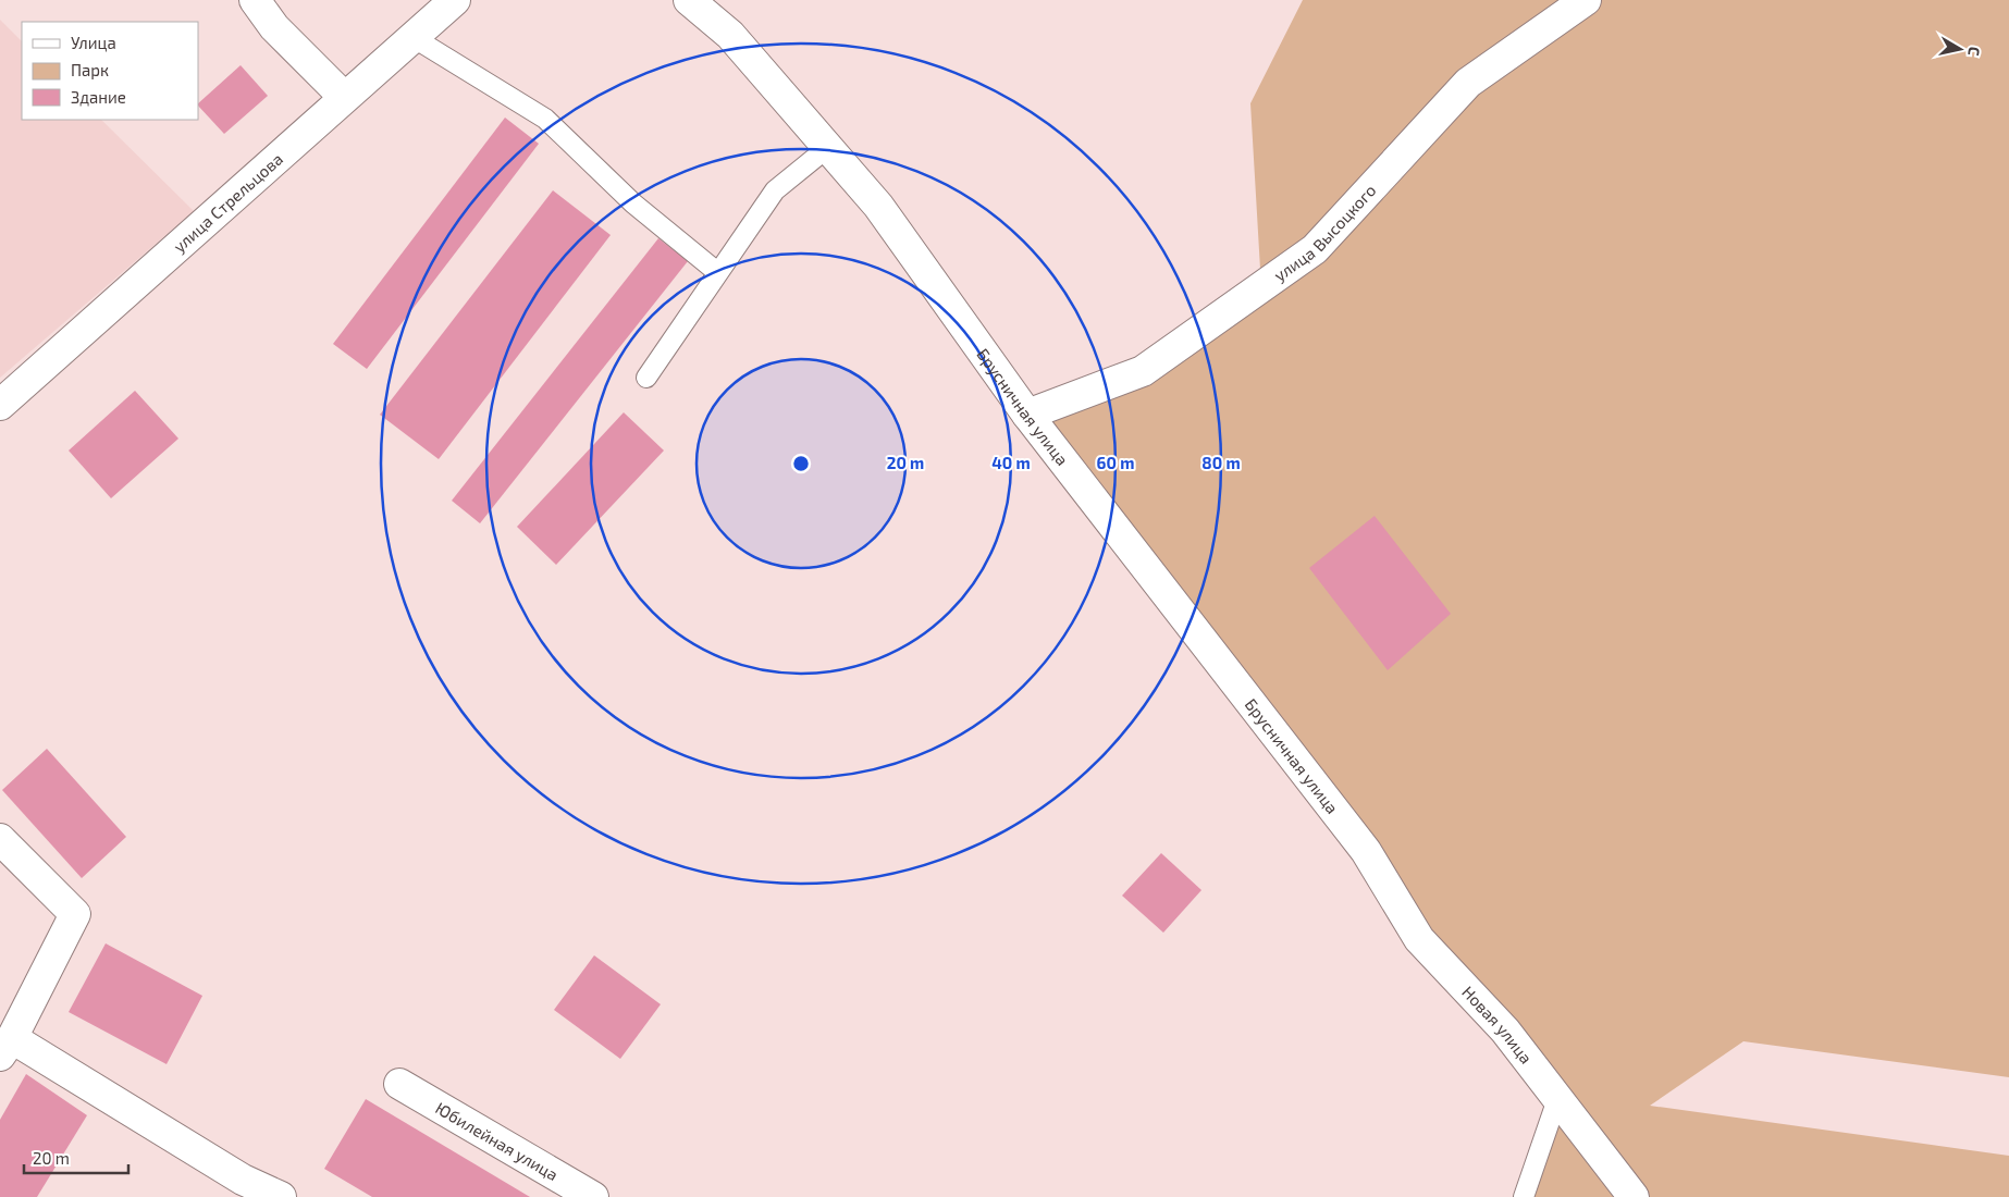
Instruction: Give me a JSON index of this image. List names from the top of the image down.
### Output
{
  "streets": {
    "street": [
      "улица Стрельцова",
      "улица Высоцкого",
      "Брусничная улица",
      "Новая улица",
      "Юбилейная улица"
    ]
  },
  "crossings": [
    ["улица Высоцкого", "Брусничная улица"],
    ["Брусничная улица", "Новая улица"]
  ],
  "legend": ["Улица", "Парк", "Здание"],
  "scale_bar": "20 m",
  "north": "right",
  "rings": [
    "20 m",
    "40 m",
    "60 m",
    "80 m"
  ]
}
